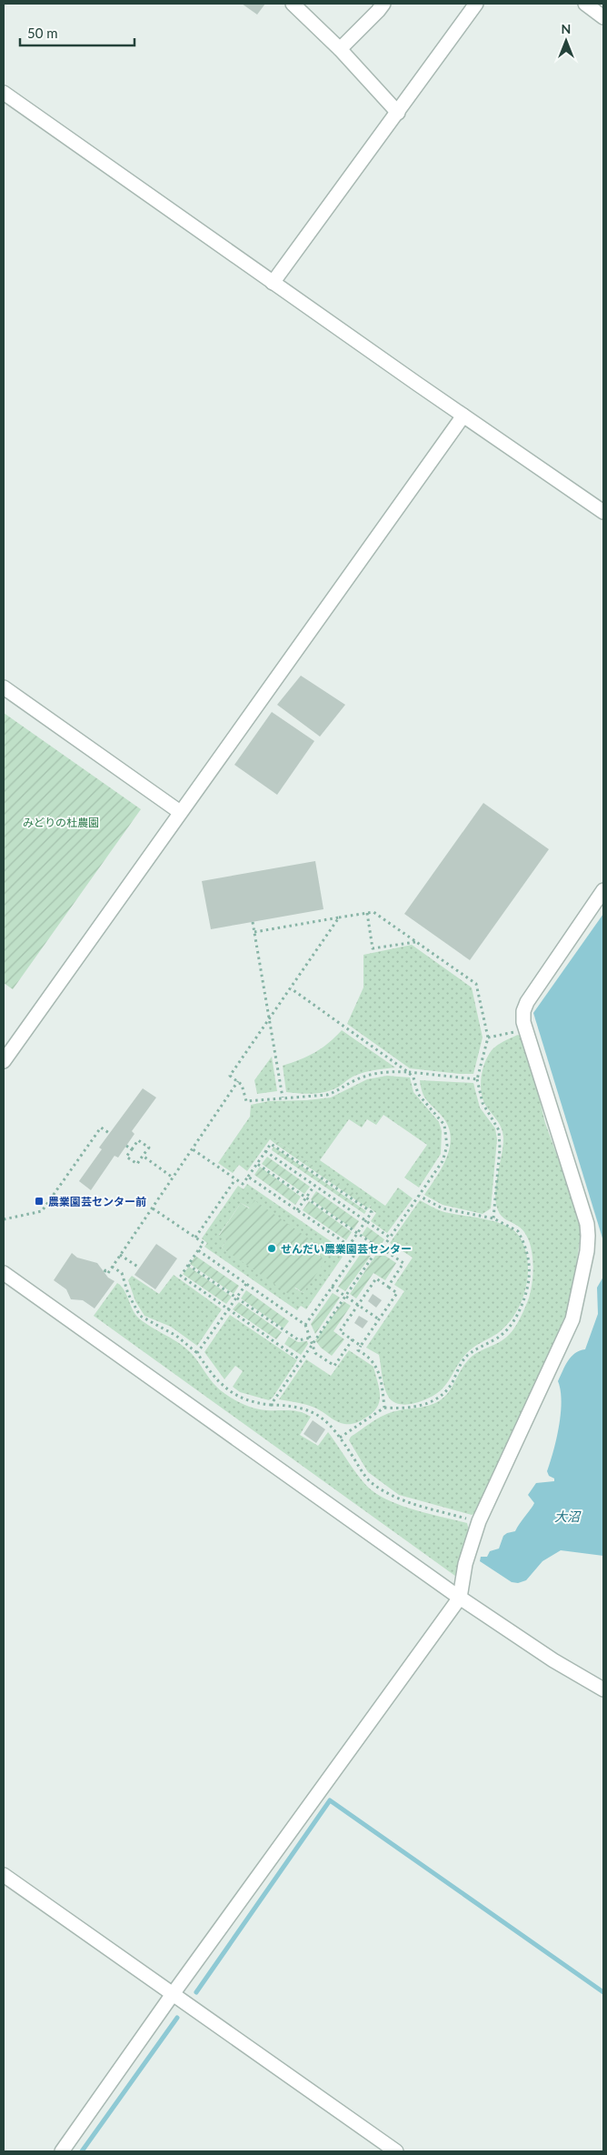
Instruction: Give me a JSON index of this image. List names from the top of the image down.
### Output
{
  "water": ["大沼"],
  "parks": ["みどりの杜農園"],
  "places": {
    "transit": ["農業園芸センター前"],
    "other": ["せんだい農業園芸センター"]
  },
  "scale_bar": "50 m",
  "north": "top"
}
